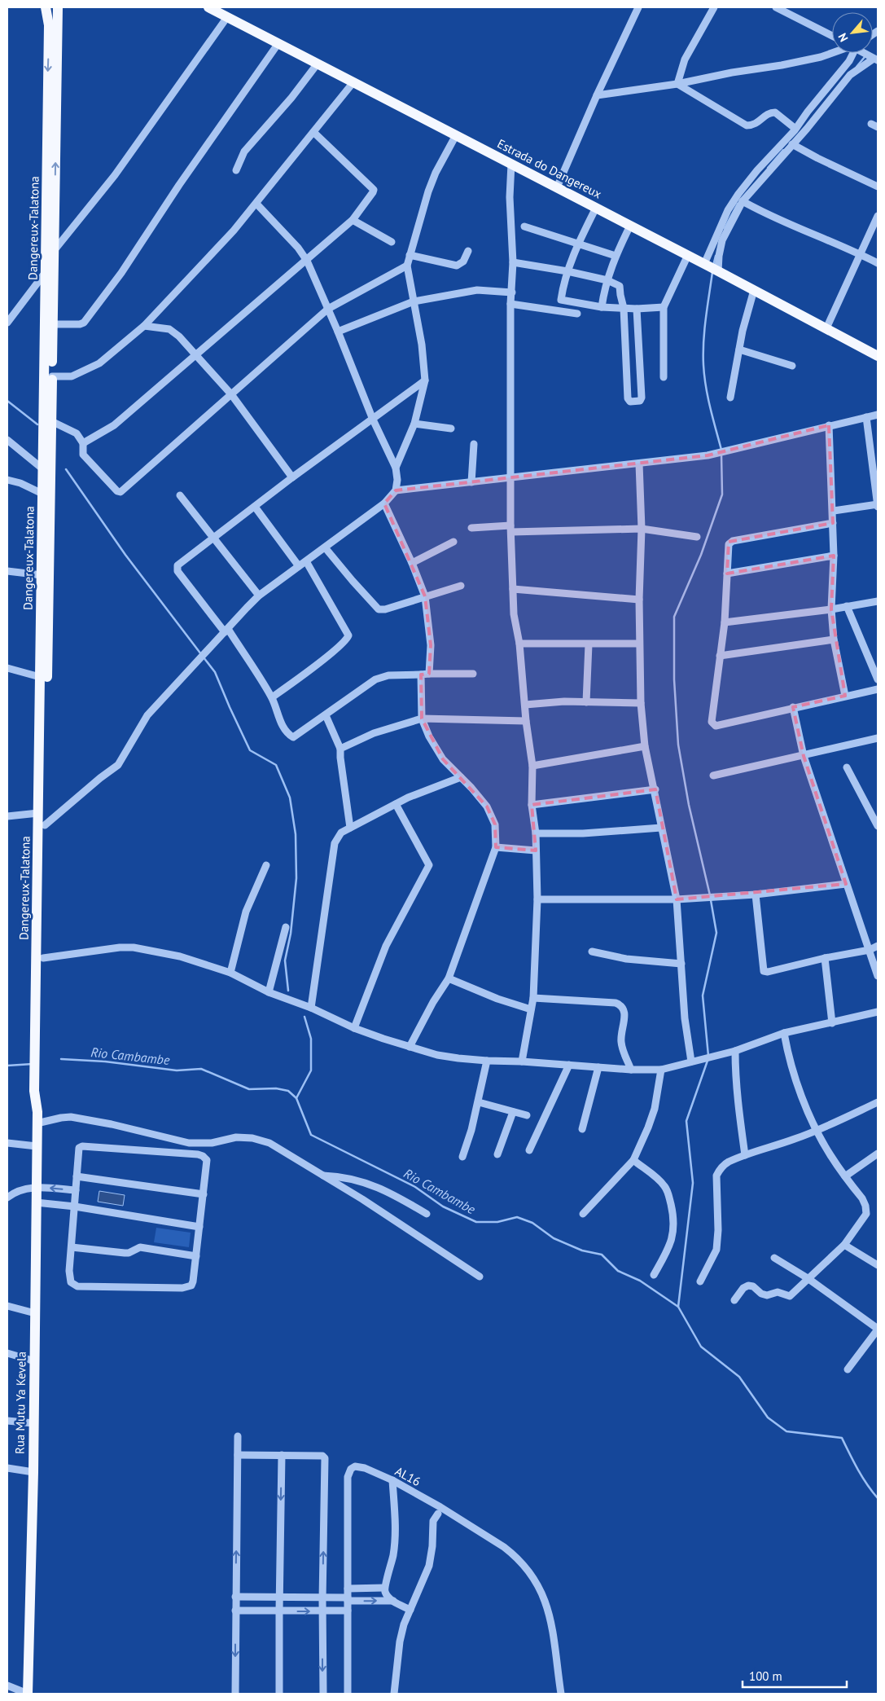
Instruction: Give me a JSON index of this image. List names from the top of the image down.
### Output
{
  "streets": {
    "main road": ["Estrada do Dangereux", "Dangereux-Talatona", "Rua Mutu Ya Kevela"],
    "street": ["AL16"]
  },
  "crossings": [
    ["Dangereux-Talatona", "Rua Mutu Ya Kevela"]
  ],
  "water": ["Rio Cambambe"],
  "scale_bar": "100 m",
  "north": "bottom left"
}
